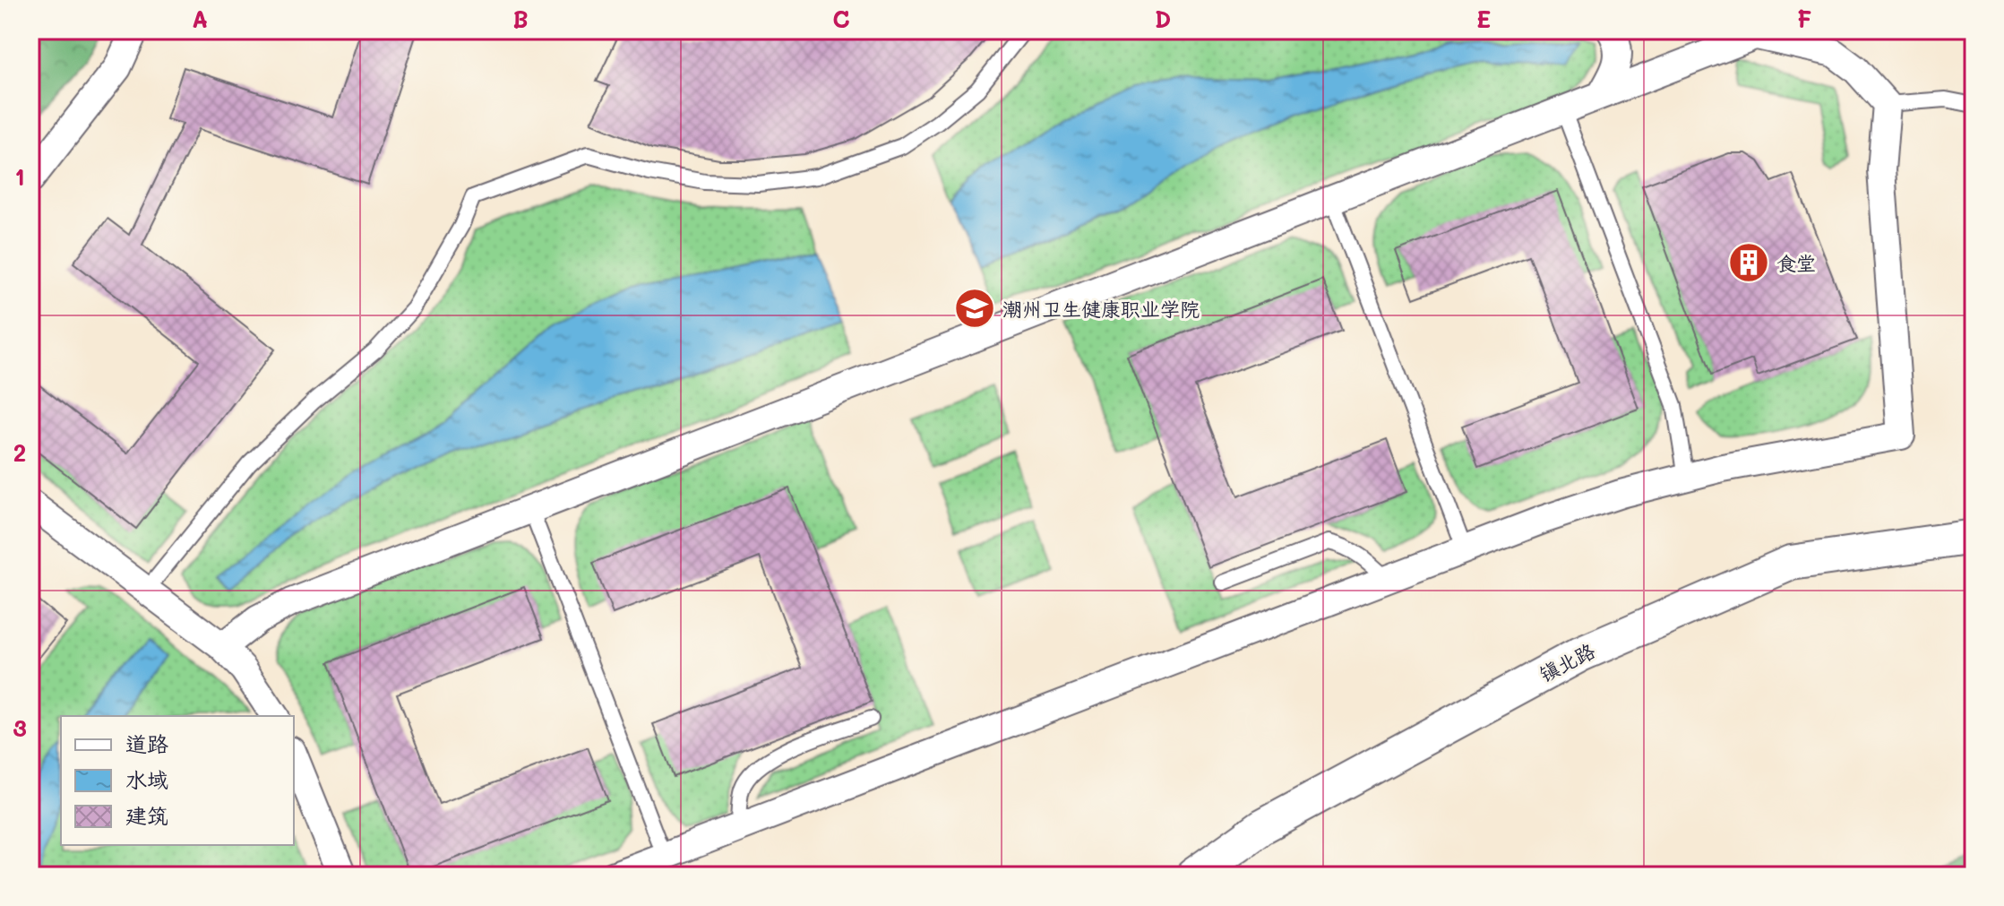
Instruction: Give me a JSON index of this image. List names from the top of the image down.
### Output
{
  "streets": {
    "street": ["镇北路"]
  },
  "places": {
    "building": ["食堂"],
    "school or university": ["潮州卫生健康职业学院"]
  },
  "legend": ["道路", "水域", "建筑"],
  "grid": {
    "columns": [
      "A",
      "B",
      "C",
      "D",
      "E",
      "F"
    ],
    "rows": ["1", "2", "3"]
  }
}
